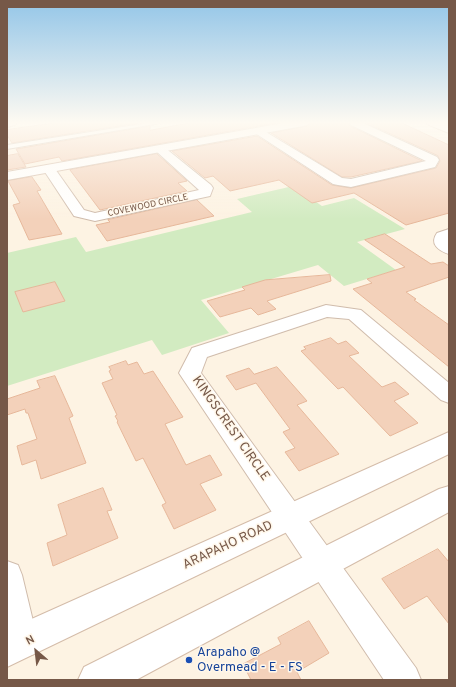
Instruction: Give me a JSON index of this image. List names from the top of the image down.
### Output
{
  "streets": {
    "main road": ["ARAPAHO ROAD"],
    "street": ["COVEWOOD CIRCLE", "KINGSCREST CIRCLE"]
  },
  "crossings": [
    ["KINGSCREST CIRCLE", "ARAPAHO ROAD"]
  ],
  "places": ["Arapaho @ Overmead - E - FS"],
  "north": "top left"
}
